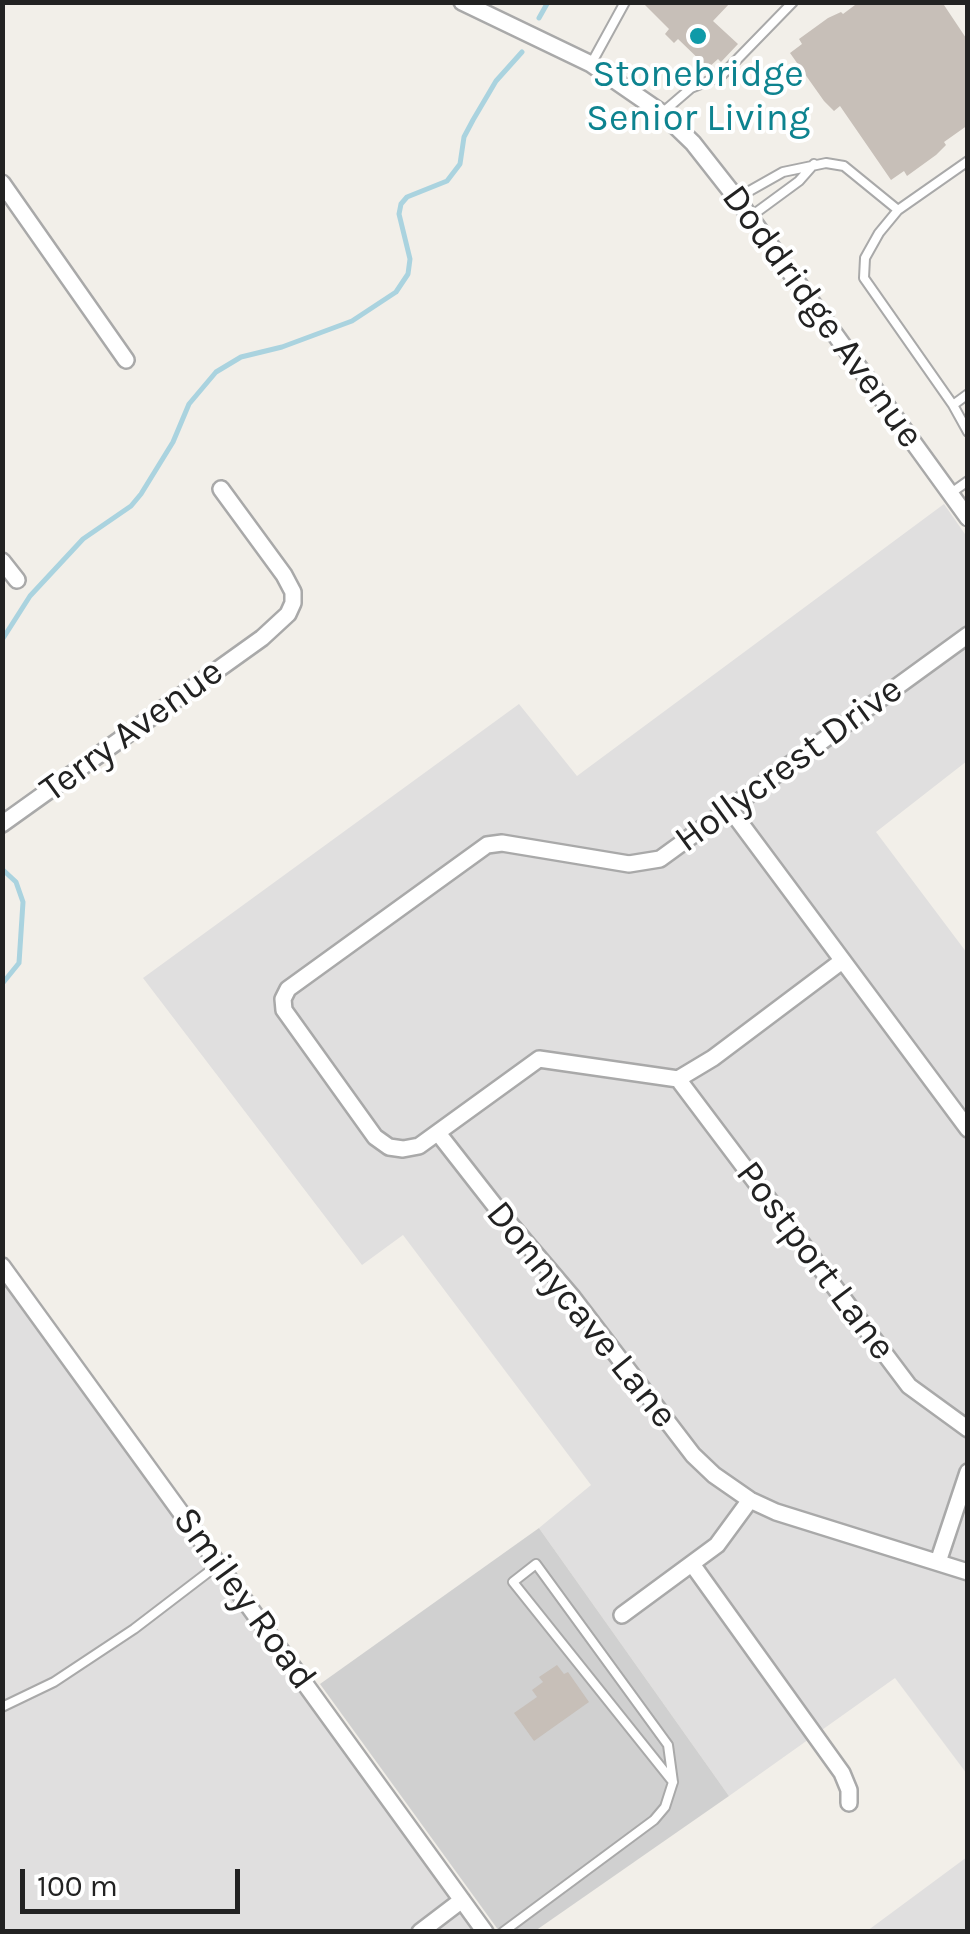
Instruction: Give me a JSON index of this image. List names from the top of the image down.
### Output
{
  "streets": {
    "street": [
      "Doddridge Avenue",
      "Terry Avenue",
      "Hollycrest Drive",
      "Postport Lane",
      "Donnycave Lane",
      "Smiley Road"
    ]
  },
  "crossings": [
    ["Hollycrest Drive", "Donnycave Lane"]
  ],
  "places": ["Stonebridge Senior Living"],
  "scale_bar": "100 m"
}
